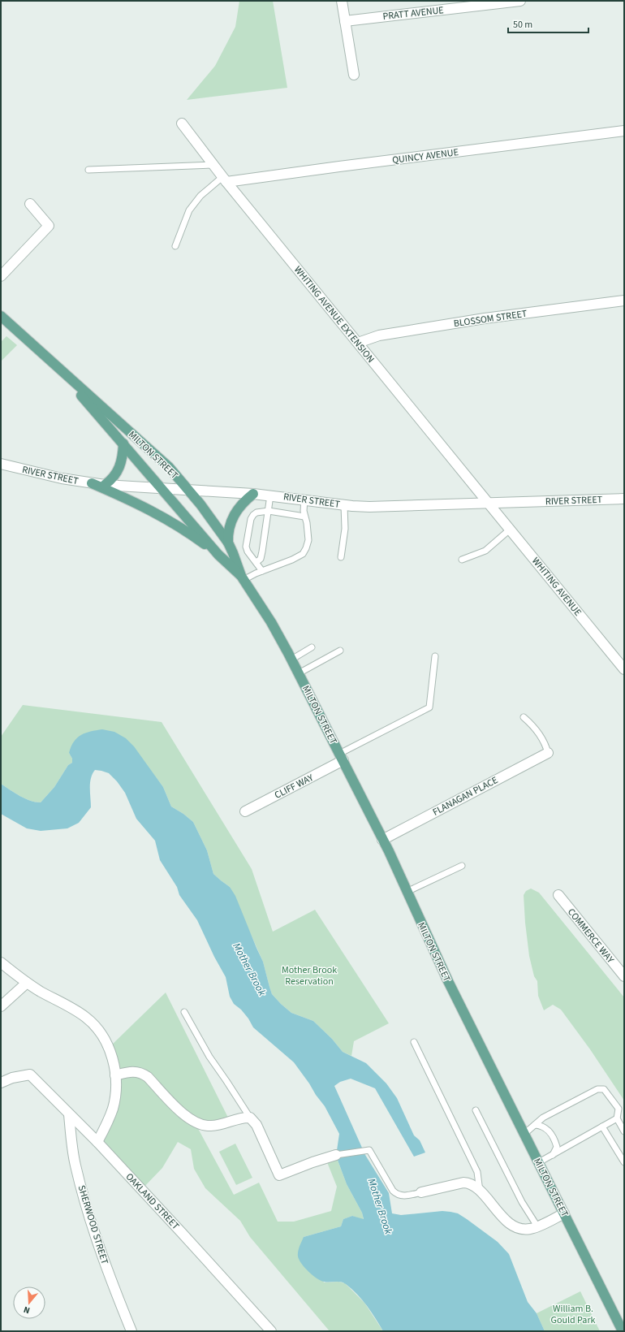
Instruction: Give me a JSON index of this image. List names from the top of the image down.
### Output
{
  "streets": {
    "main road": ["MILTON STREET"],
    "street": [
      "PRATT AVENUE",
      "QUINCY AVENUE",
      "WHITING AVENUE EXTENSION",
      "BLOSSOM STREET",
      "RIVER STREET",
      "WHITING AVENUE",
      "CLIFF WAY",
      "FLANAGAN PLACE",
      "COMMERCE WAY",
      "OAKLAND STREET",
      "SHERWOOD STREET"
    ]
  },
  "crossings": [
    ["QUINCY AVENUE", "WHITING AVENUE EXTENSION"],
    ["WHITING AVENUE EXTENSION", "BLOSSOM STREET"],
    ["WHITING AVENUE EXTENSION", "RIVER STREET"],
    ["WHITING AVENUE EXTENSION", "WHITING AVENUE"],
    ["MILTON STREET", "RIVER STREET"],
    ["MILTON STREET", "CLIFF WAY"],
    ["MILTON STREET", "FLANAGAN PLACE"],
    ["RIVER STREET", "WHITING AVENUE"],
    ["OAKLAND STREET", "SHERWOOD STREET"]
  ],
  "water": ["Mother Brook"],
  "parks": ["Mother Brook Reservation", "William B. Gould Park"],
  "scale_bar": "50 m",
  "north": "bottom"
}
